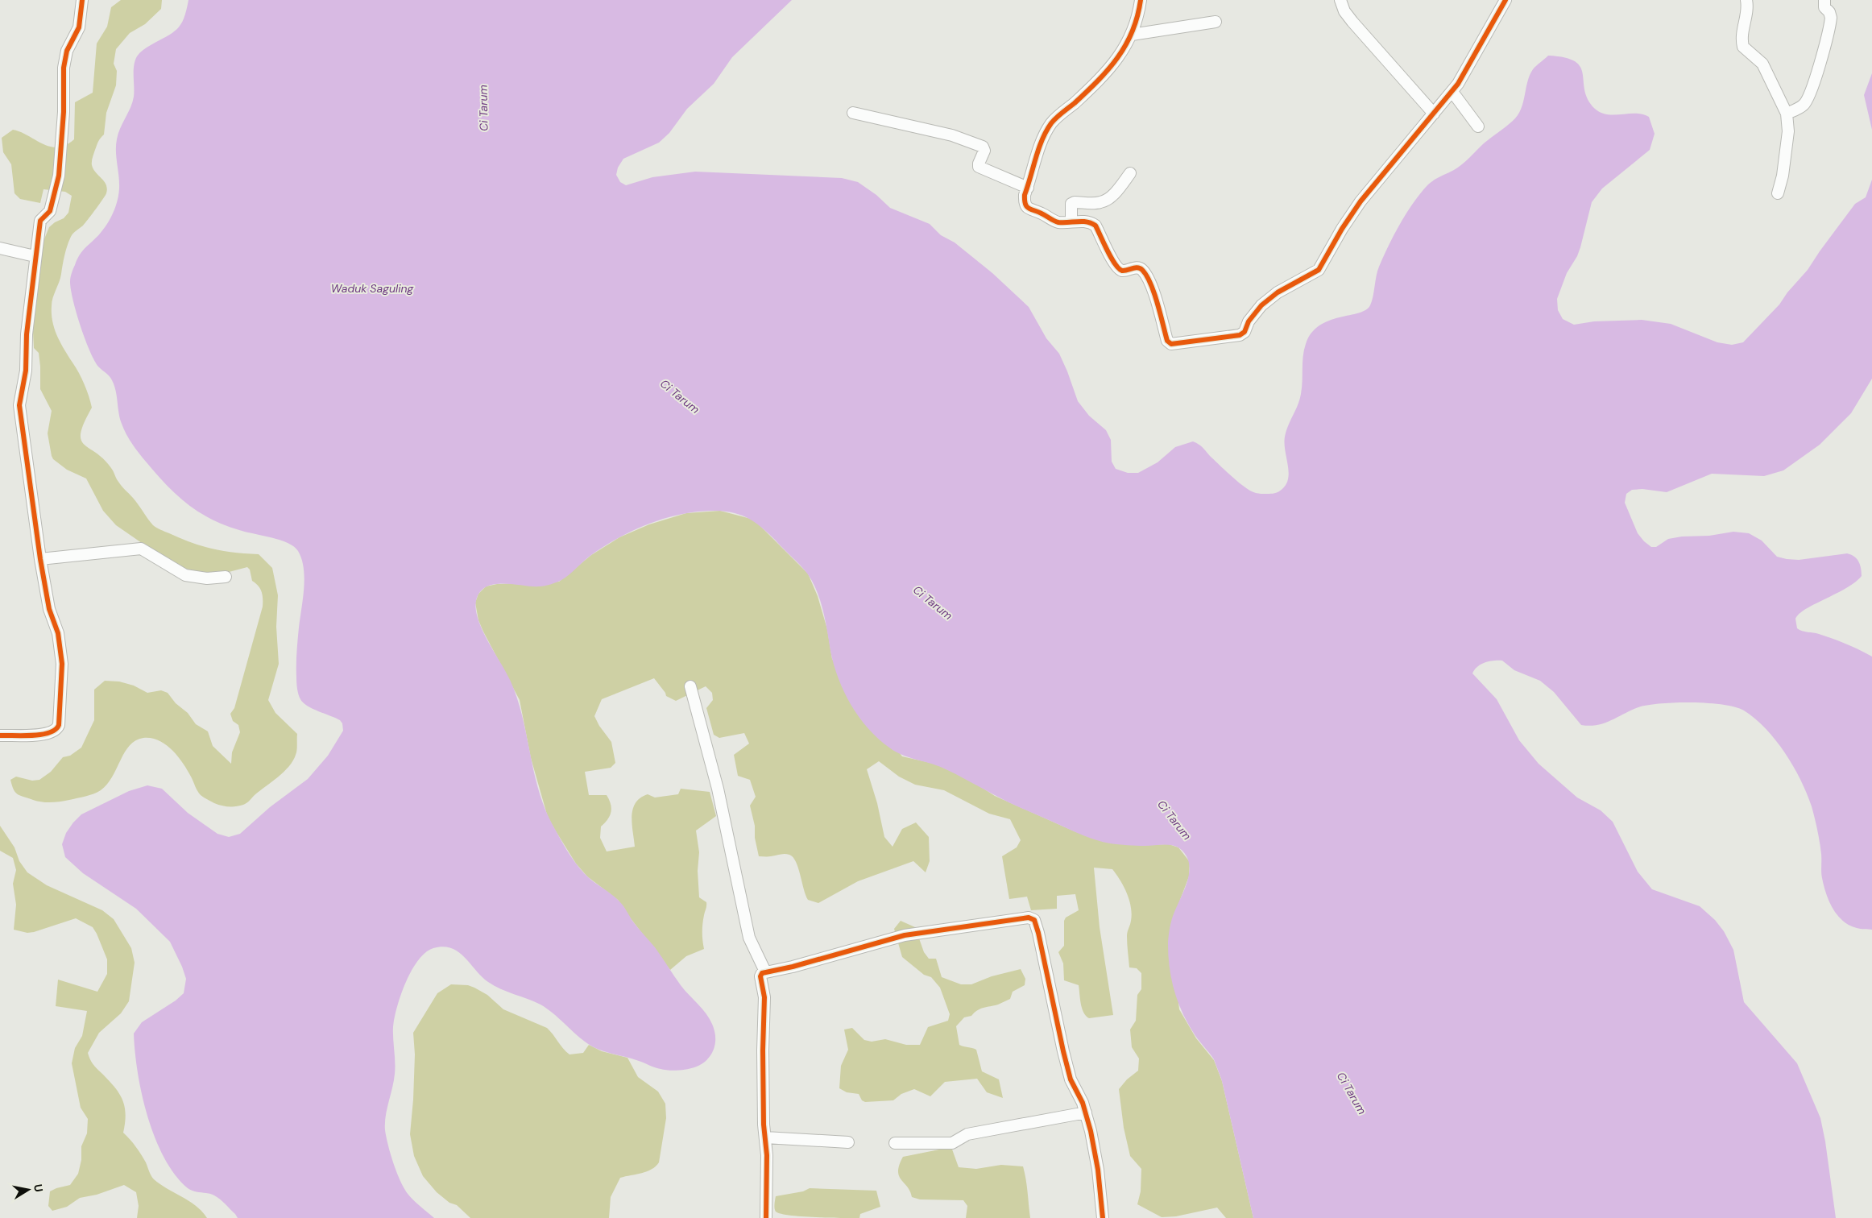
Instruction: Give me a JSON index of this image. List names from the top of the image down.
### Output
{
  "water": ["Ci Tarum", "Waduk Saguling"],
  "north": "right"
}
